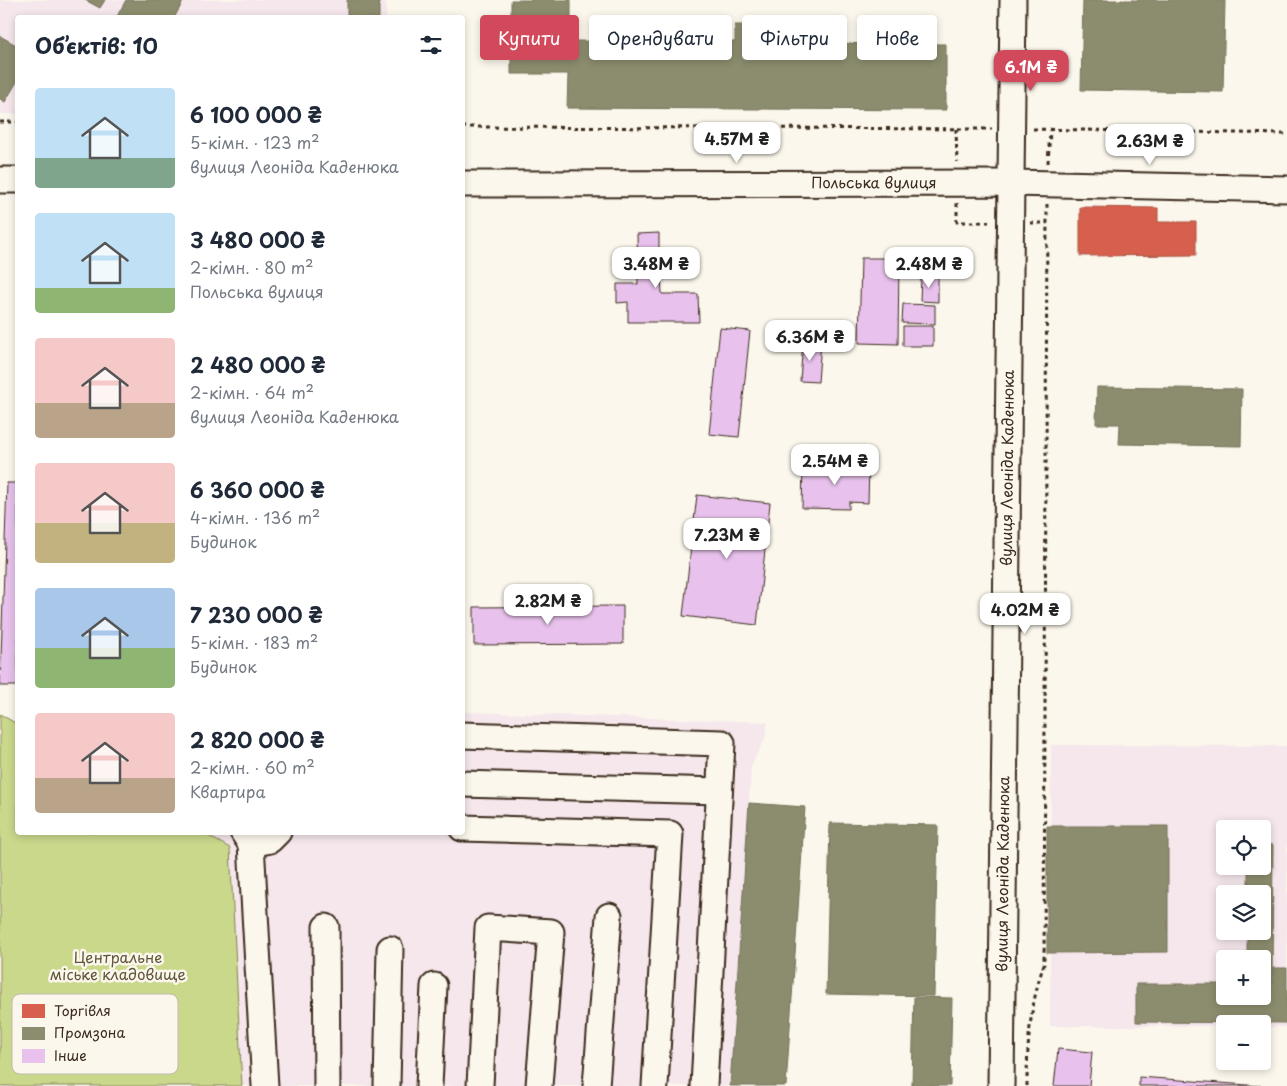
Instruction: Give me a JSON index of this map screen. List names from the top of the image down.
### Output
{
  "streets": {
    "street": ["Польська вулиця", "вулиця Леоніда Каденюка"]
  },
  "crossings": [
    ["Польська вулиця", "вулиця Леоніда Каденюка"]
  ],
  "parks": ["Центральне міське кладовище"],
  "legend": ["Торгівля", "Промзона", "Інше"],
  "page": {
    "chip": [
      "Купити",
      "Орендувати",
      "Фільтри",
      "Нове"
    ],
    "heading": "Об’єктів: 10",
    "price": [
      "6.1M ₴",
      "4.57M ₴",
      "2.63M ₴",
      "3.48M ₴",
      "2.48M ₴",
      "6.36M ₴",
      "2.54M ₴",
      "7.23M ₴",
      "2.82M ₴",
      "4.02M ₴"
    ],
    "list": [
      {
        "name": "6 100 000 ₴",
        "note": "5-кімн. · 123 m² · вулиця Леоніда Каденюка"
      },
      {
        "name": "3 480 000 ₴",
        "note": "2-кімн. · 80 m² · Польська вулиця"
      },
      {
        "name": "2 480 000 ₴",
        "note": "2-кімн. · 64 m² · вулиця Леоніда Каденюка"
      },
      {
        "name": "6 360 000 ₴",
        "note": "4-кімн. · 136 m² · Будинок"
      },
      {
        "name": "7 230 000 ₴",
        "note": "5-кімн. · 183 m² · Будинок"
      },
      {
        "name": "2 820 000 ₴",
        "note": "2-кімн. · 60 m² · Квартира"
      }
    ],
    "map_buttons": ["+", "−"]
  }
}
